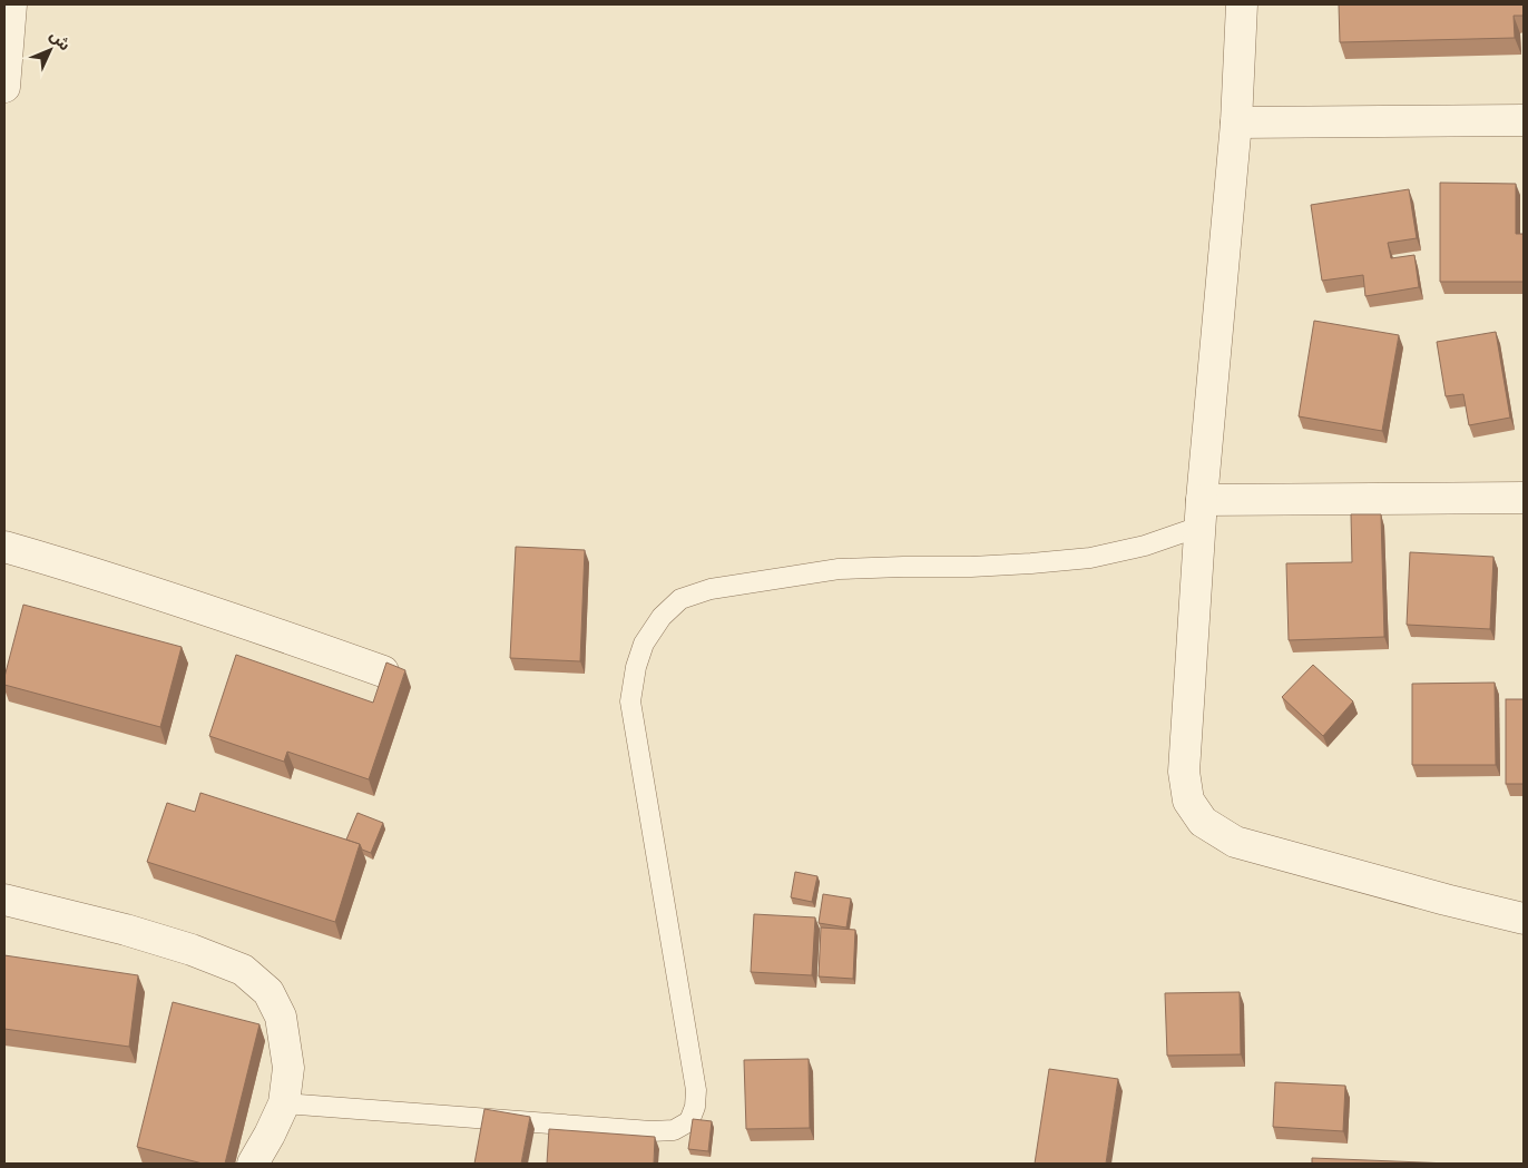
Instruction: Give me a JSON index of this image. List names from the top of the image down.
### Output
{
  "north": "top right"
}
